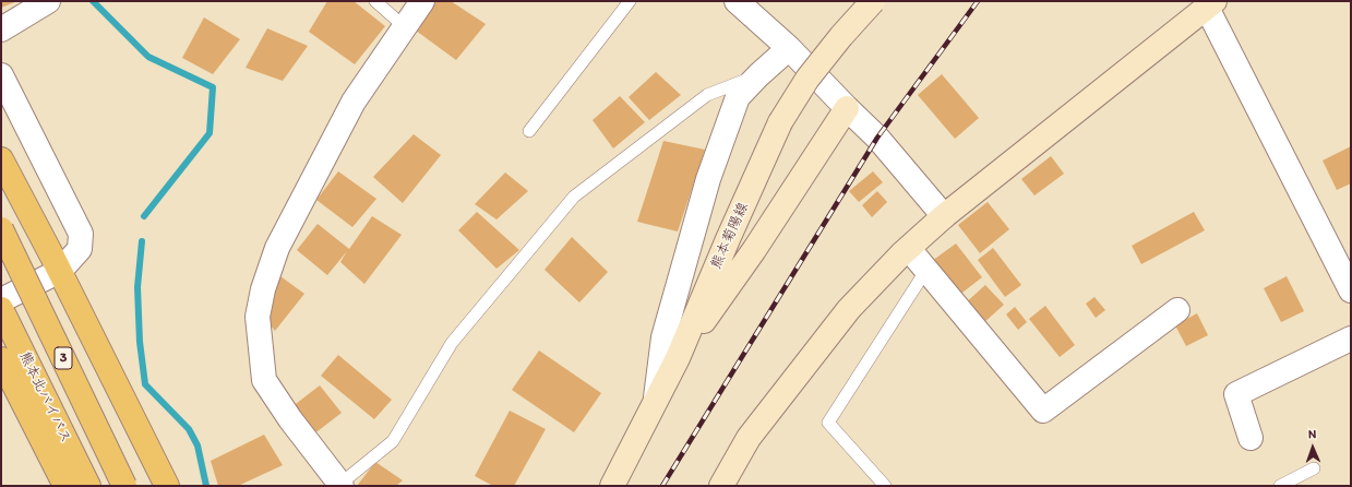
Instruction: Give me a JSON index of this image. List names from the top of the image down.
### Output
{
  "streets": {
    "highway": ["3", "熊本北バイパス"],
    "main road": ["熊本菊陽線"]
  },
  "north": "top"
}
